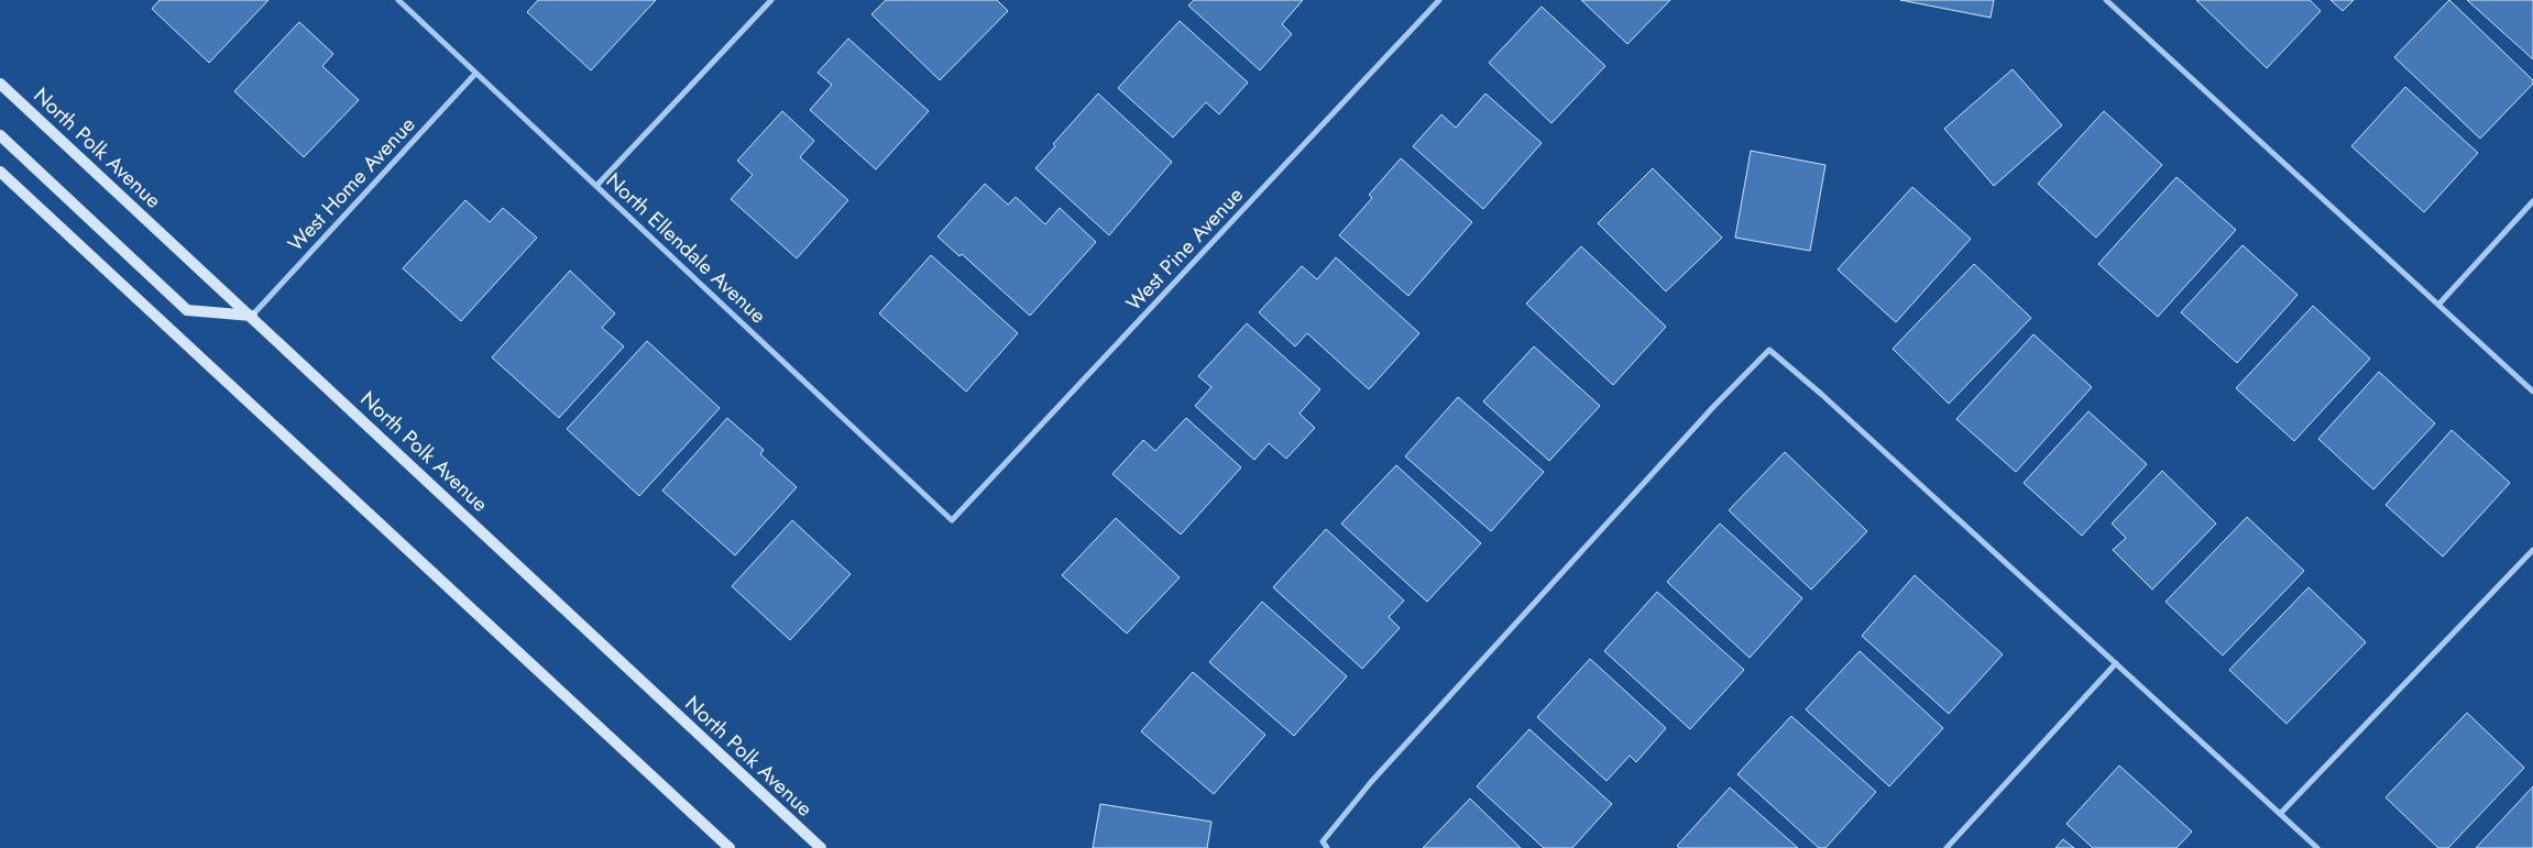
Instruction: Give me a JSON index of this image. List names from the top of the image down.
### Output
{
  "streets": {
    "main road": ["North Polk Avenue"],
    "street": ["West Home Avenue", "North Ellendale Avenue", "West Pine Avenue"]
  },
  "crossings": [
    ["North Polk Avenue", "West Home Avenue"],
    ["West Home Avenue", "North Ellendale Avenue"],
    ["North Ellendale Avenue", "West Pine Avenue"]
  ]
}
